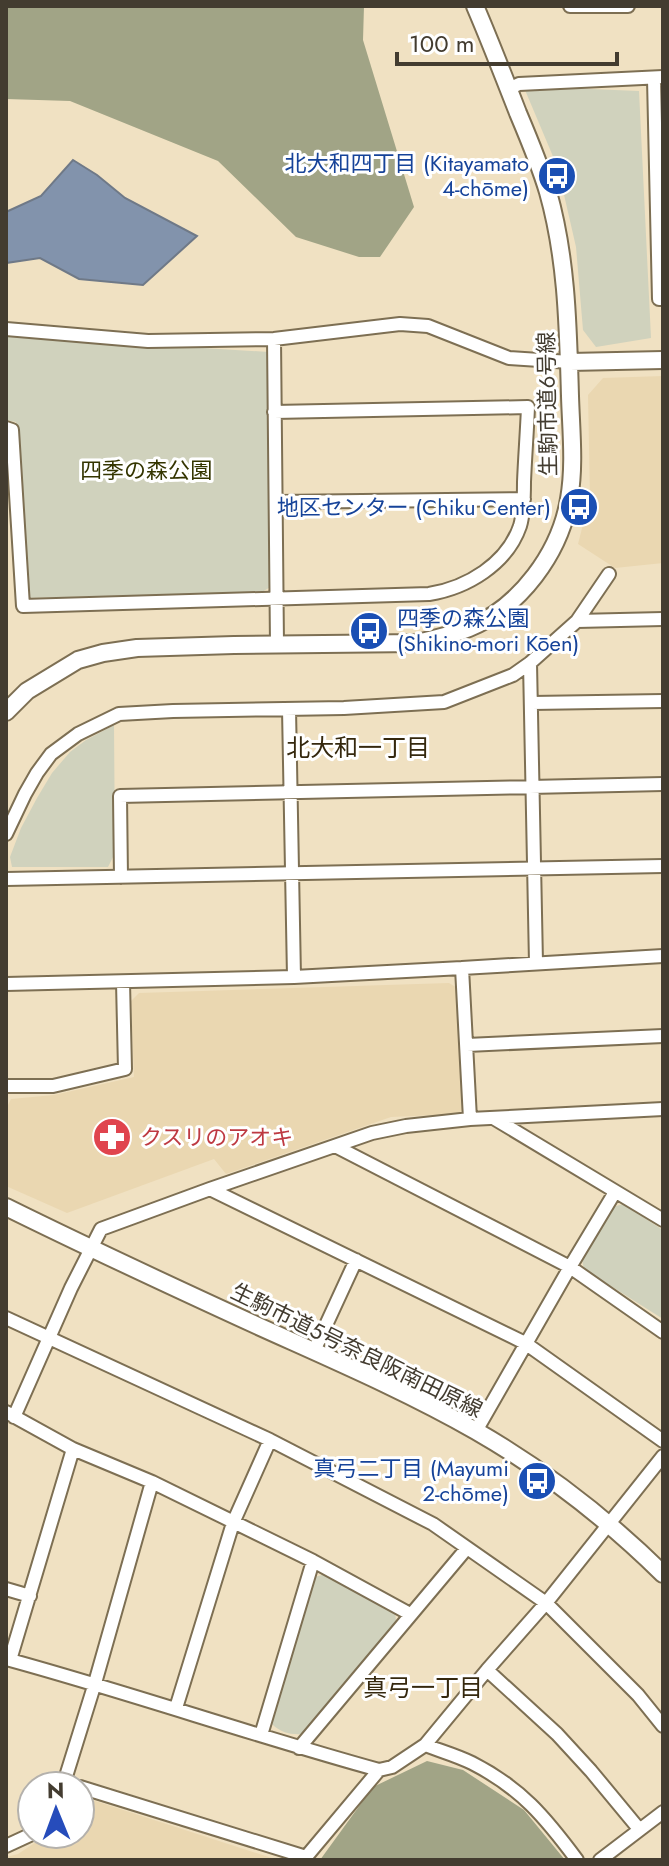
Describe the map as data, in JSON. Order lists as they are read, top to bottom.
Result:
{
  "streets": {
    "street": ["生駒市道6号線", "生駒市道5号奈良阪南田原線"]
  },
  "districts": ["北大和一丁目", "真弓一丁目"],
  "parks": ["四季の森公園"],
  "places": {
    "bus stop": [
      "北大和四丁目 (Kitayamato 4-chōme)",
      "地区センター (Chiku Center)",
      "四季の森公園 (Shikino-mori Kōen)",
      "真弓二丁目 (Mayumi 2-chōme)"
    ],
    "pharmacy": ["クスリのアオキ"]
  },
  "scale_bar": "100 m",
  "north": "top"
}
